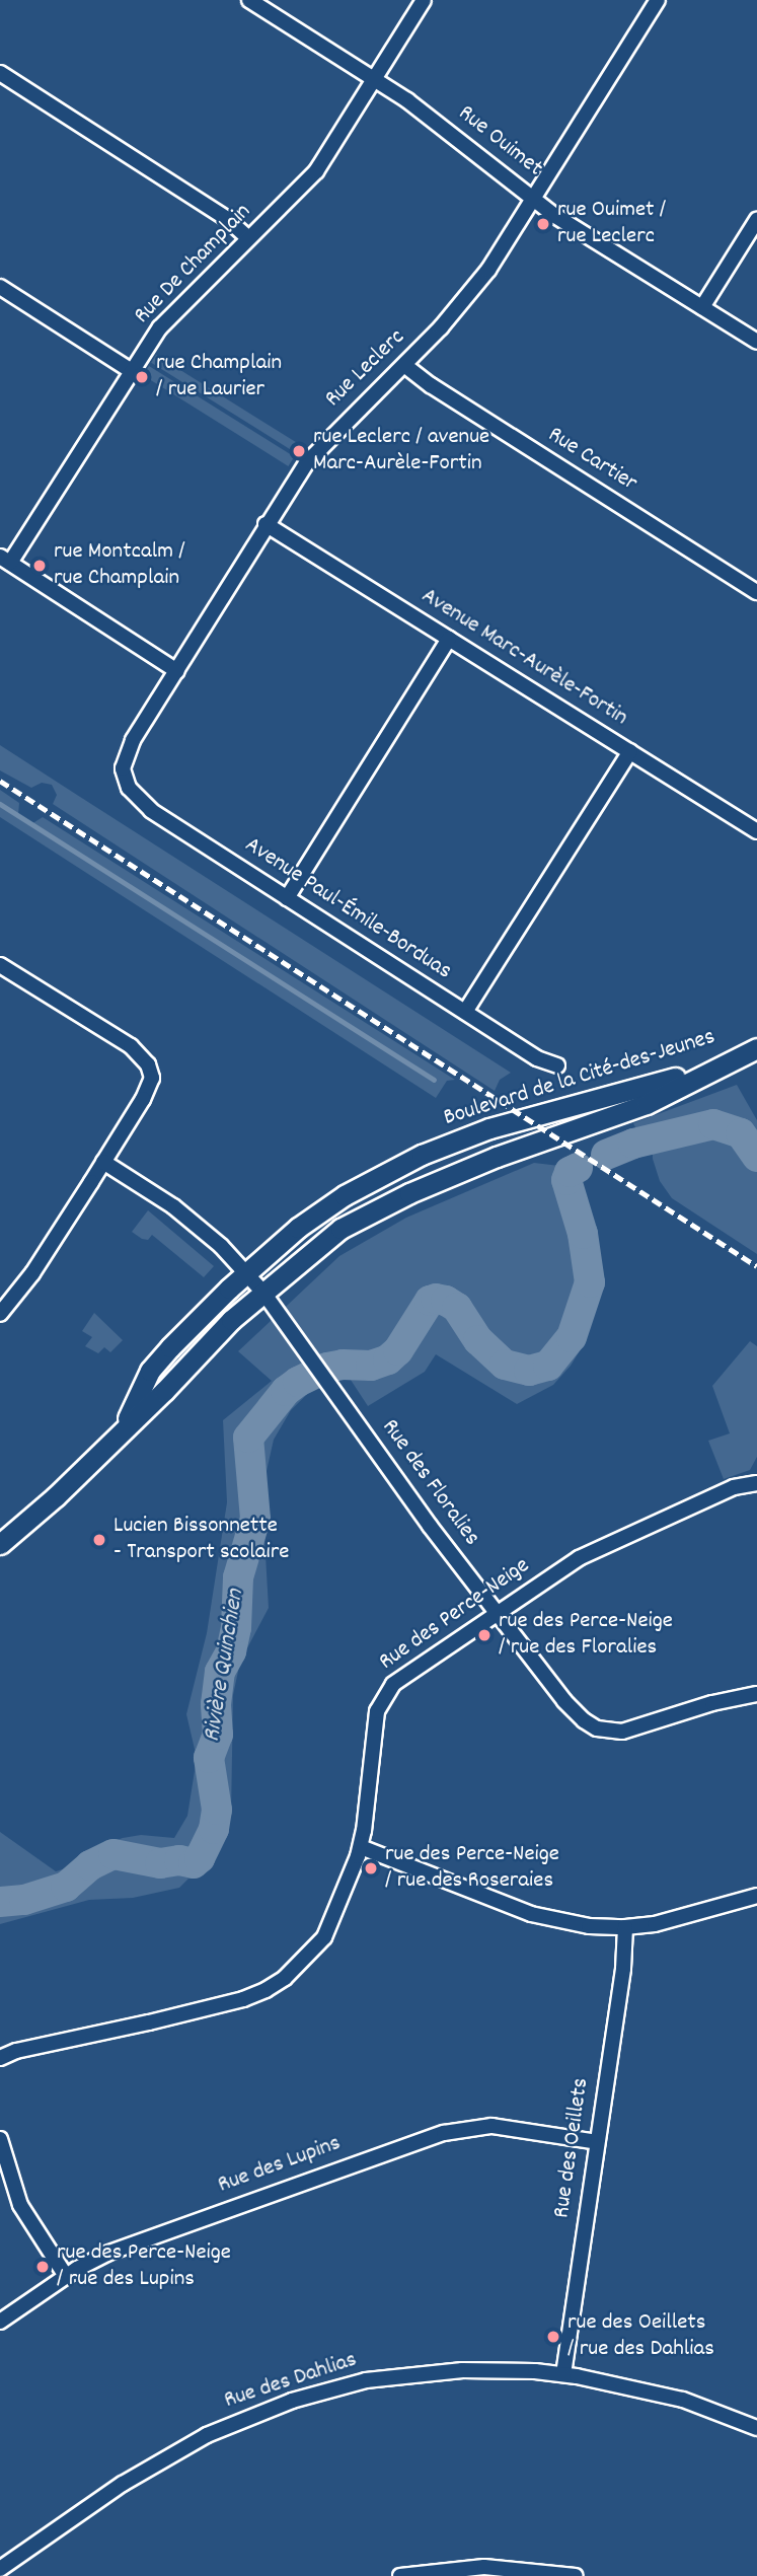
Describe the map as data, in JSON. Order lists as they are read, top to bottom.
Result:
{
  "streets": {
    "main road": ["Boulevard de la Cité-des-Jeunes"],
    "street": [
      "Rue Ouimet",
      "Rue De Champlain",
      "Rue Leclerc",
      "Rue Cartier",
      "Avenue Marc-Aurèle-Fortin",
      "Avenue Paul-Émile-Borduas",
      "Rue des Floralies",
      "Rue des Perce-Neige",
      "Rue des Oeillets",
      "Rue des Lupins",
      "Rue des Dahlias"
    ]
  },
  "crossings": [
    ["Rue Ouimet", "Rue De Champlain"],
    ["Rue Ouimet", "Rue Leclerc"],
    ["Rue Leclerc", "Rue Cartier"],
    ["Rue Leclerc", "Avenue Marc-Aurèle-Fortin"],
    ["Rue Leclerc", "Avenue Paul-Émile-Borduas"],
    ["Boulevard de la Cité-des-Jeunes", "Rue des Floralies"],
    ["Rue des Floralies", "Rue des Perce-Neige"],
    ["Rue des Oeillets", "Rue des Lupins"],
    ["Rue des Oeillets", "Rue des Dahlias"]
  ],
  "water": ["Rivière Quinchien"],
  "places": [
    "rue Ouimet / rue Leclerc",
    "rue Champlain / rue Laurier",
    "rue Leclerc / avenue Marc-Aurèle-Fortin",
    "rue Montcalm / rue Champlain",
    "Lucien Bissonnette - Transport scolaire",
    "rue des Perce-Neige / rue des Floralies",
    "rue des Perce-Neige / rue des Roseraies",
    "rue des Perce-Neige / rue des Lupins",
    "rue des Oeillets / rue des Dahlias"
  ]
}
